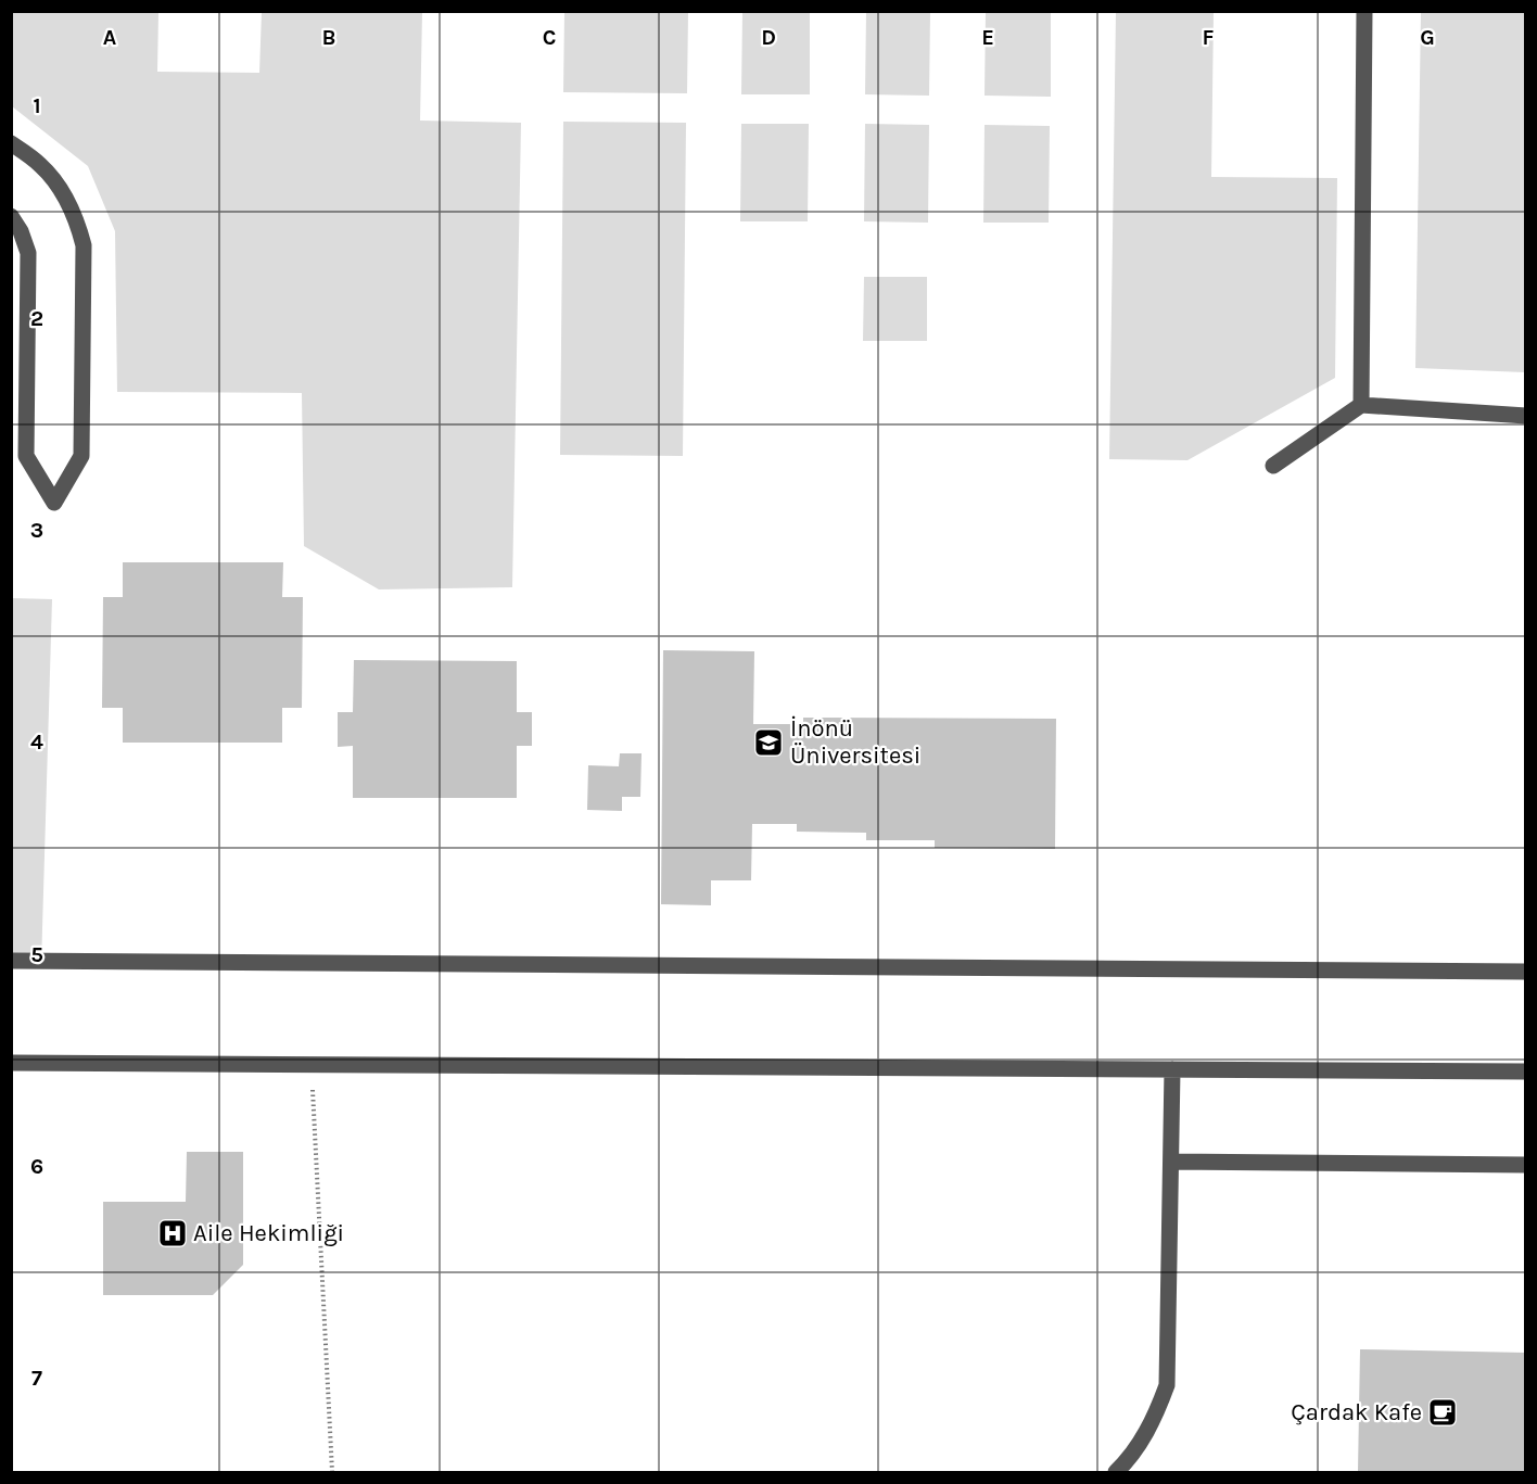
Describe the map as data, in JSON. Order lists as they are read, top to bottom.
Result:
{
  "places": {
    "school or university": ["İnönü Üniversitesi"],
    "hospital": ["Aile Hekimliği"],
    "cafe": ["Çardak Kafe"]
  },
  "grid": {
    "columns": [
      "A",
      "B",
      "C",
      "D",
      "E",
      "F",
      "G"
    ],
    "rows": [
      "1",
      "2",
      "3",
      "4",
      "5",
      "6",
      "7"
    ]
  }
}
